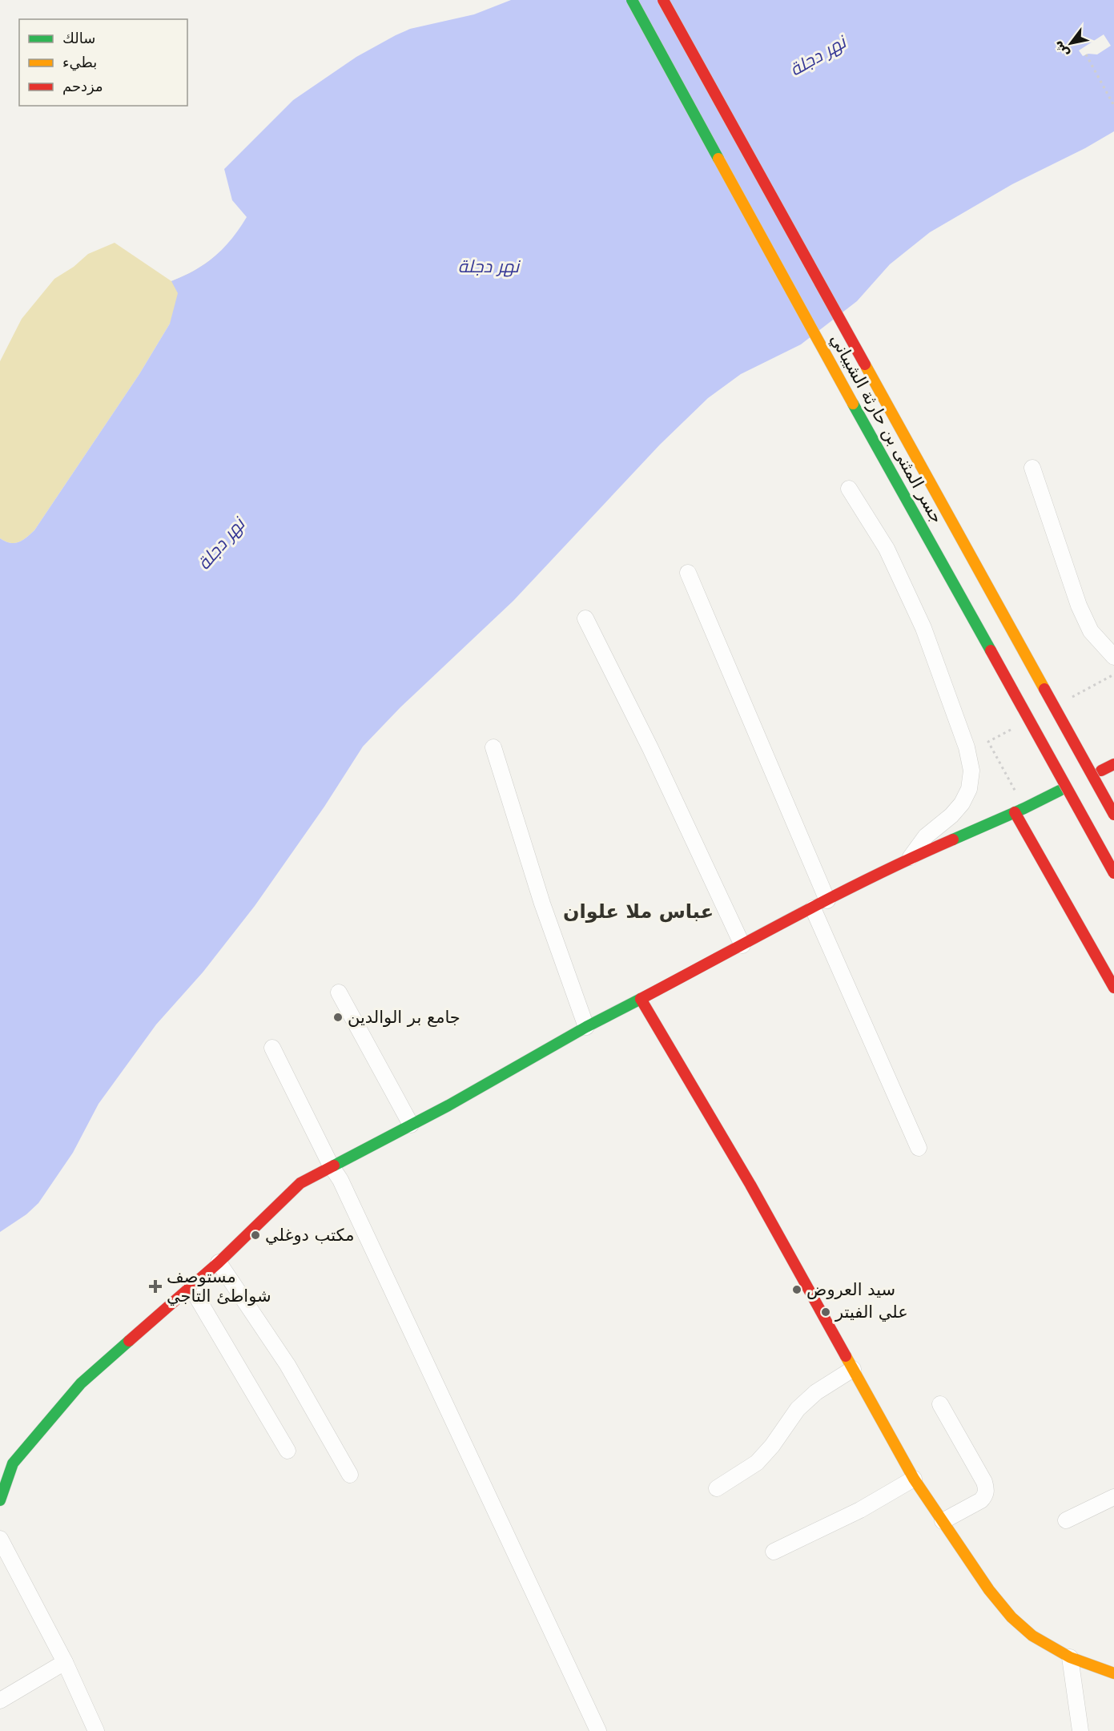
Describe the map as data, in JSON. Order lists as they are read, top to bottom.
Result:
{
  "streets": {
    "main road": ["جسر المثنى بن حارثة الشيباني"]
  },
  "districts": ["عباس ملا علوان"],
  "water": ["نهر دجلة"],
  "places": {
    "other": [
      "جامع بر الوالدين",
      "مكتب دوغلي",
      "سيد العروض",
      "علي الفيتر"
    ],
    "health": ["مستوصف شواطئ التاجي"]
  },
  "legend": ["سالك", "بطيء", "مزدحم"],
  "north": "bottom left"
}
